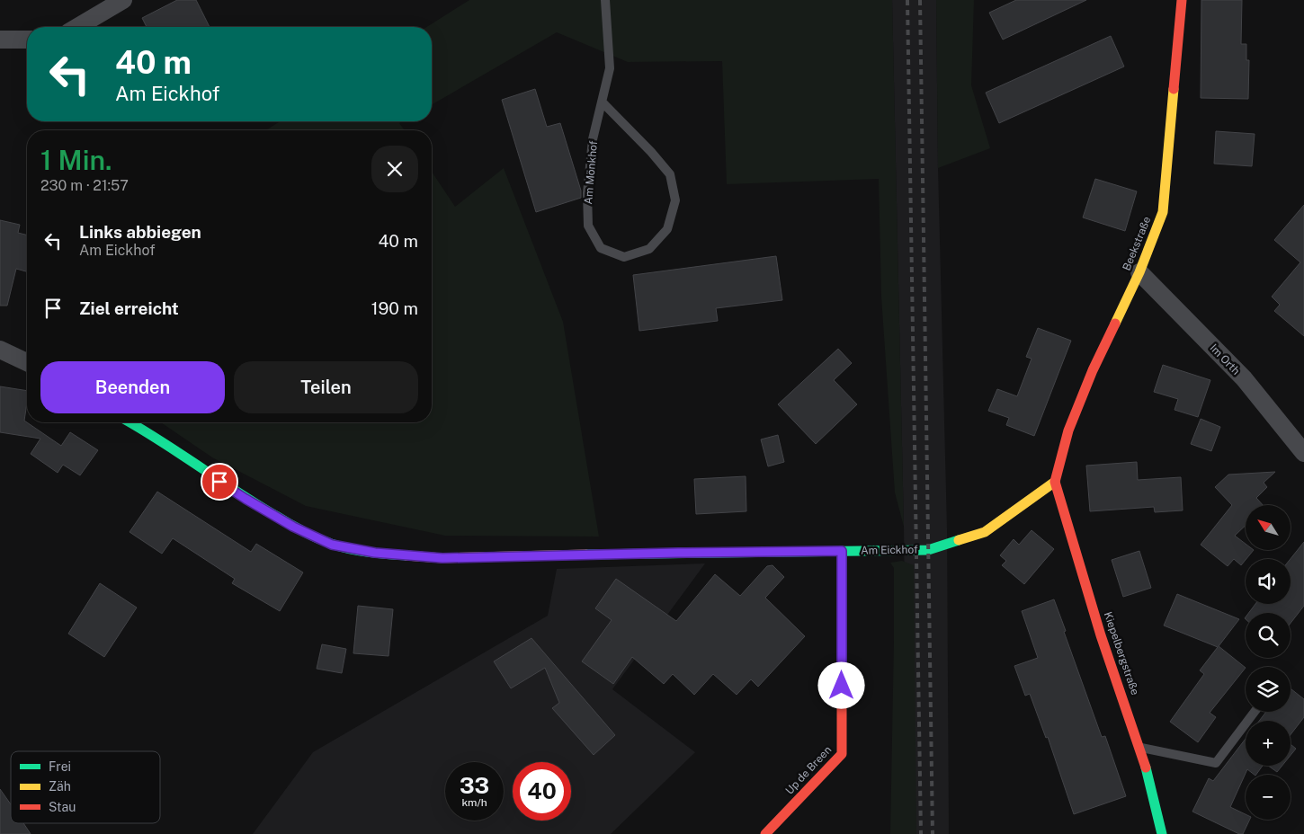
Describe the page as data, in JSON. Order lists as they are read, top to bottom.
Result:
{
  "streets": {
    "street": [
      "Beekstraße",
      "Im Orth",
      "Am Eickhof",
      "Kiepelbergstraße",
      "Up de Breen"
    ],
    "lane": ["Am Mönkhof"]
  },
  "crossings": [
    ["Beekstraße", "Im Orth"],
    ["Beekstraße", "Am Eickhof"],
    ["Beekstraße", "Kiepelbergstraße"],
    ["Am Eickhof", "Kiepelbergstraße"],
    ["Am Eickhof", "Up de Breen"]
  ],
  "legend": ["Frei", "Zäh", "Stau"],
  "north": "top left",
  "page": {
    "turn": ["40 m", "Am Eickhof"],
    "heading": ["1 Min.", "230 m · 21:57"],
    "list": [
      {
        "name": "Links abbiegen",
        "note": "Am Eickhof",
        "value": "40 m"
      },
      {
        "name": "Ziel erreicht",
        "value": "190 m"
      }
    ],
    "buttons": ["Beenden", "Teilen"],
    "map_buttons": ["+", "−"],
    "speed": "33 km/h",
    "limit": "40"
  }
}
